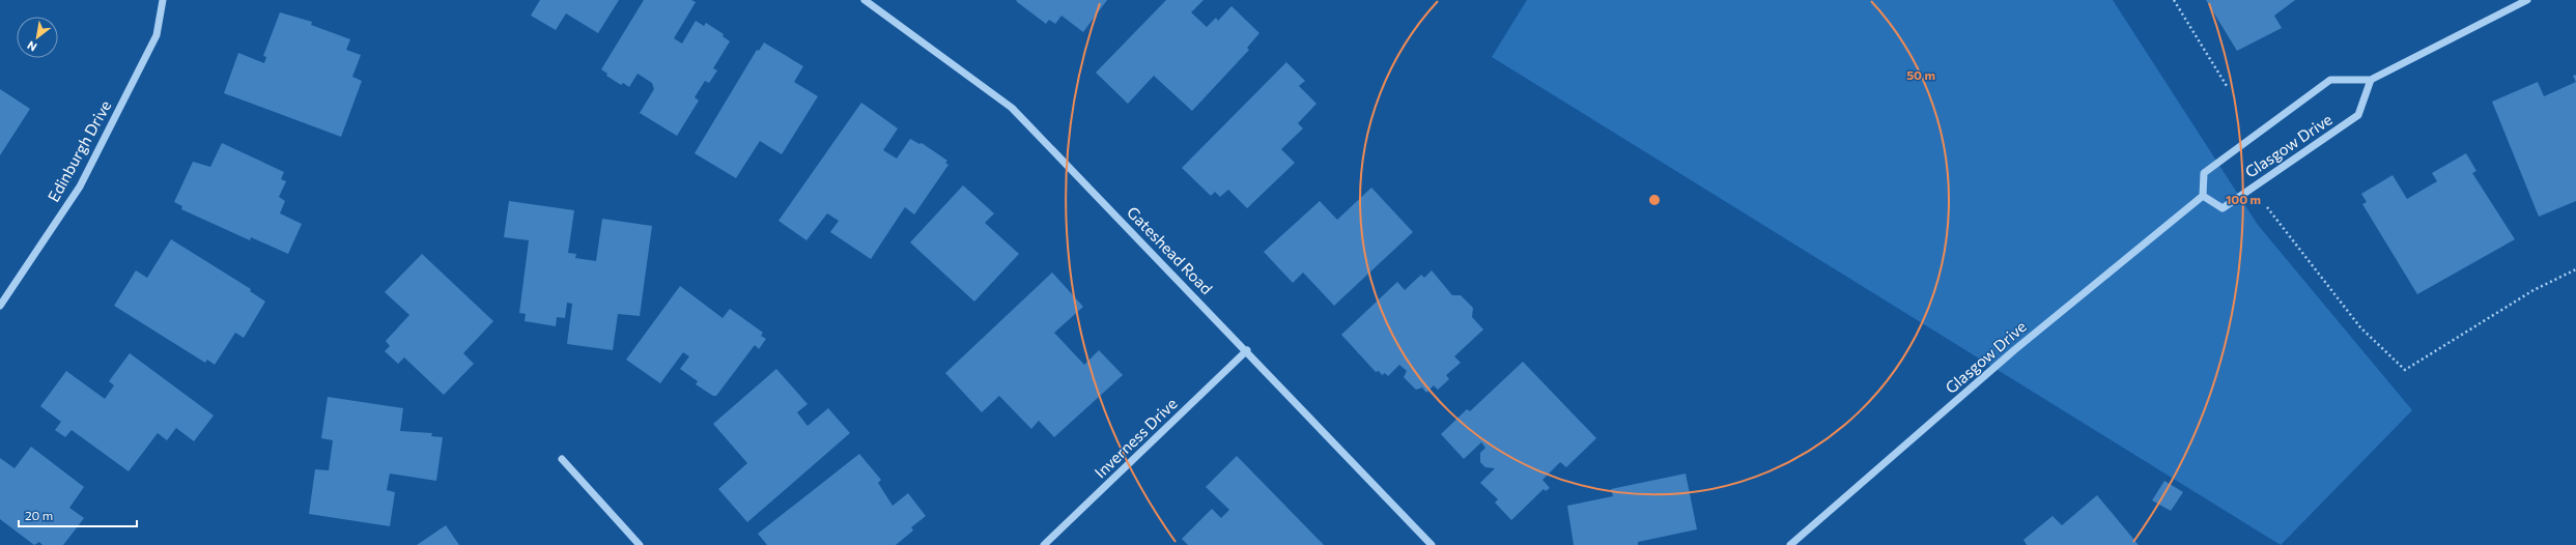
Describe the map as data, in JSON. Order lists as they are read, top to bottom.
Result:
{
  "streets": {
    "street": [
      "Glasgow Drive",
      "Edinburgh Drive",
      "Gateshead Road",
      "Inverness Drive"
    ]
  },
  "crossings": [
    ["Gateshead Road", "Inverness Drive"]
  ],
  "scale_bar": "20 m",
  "north": "bottom left",
  "rings": ["50 m", "100 m"]
}
